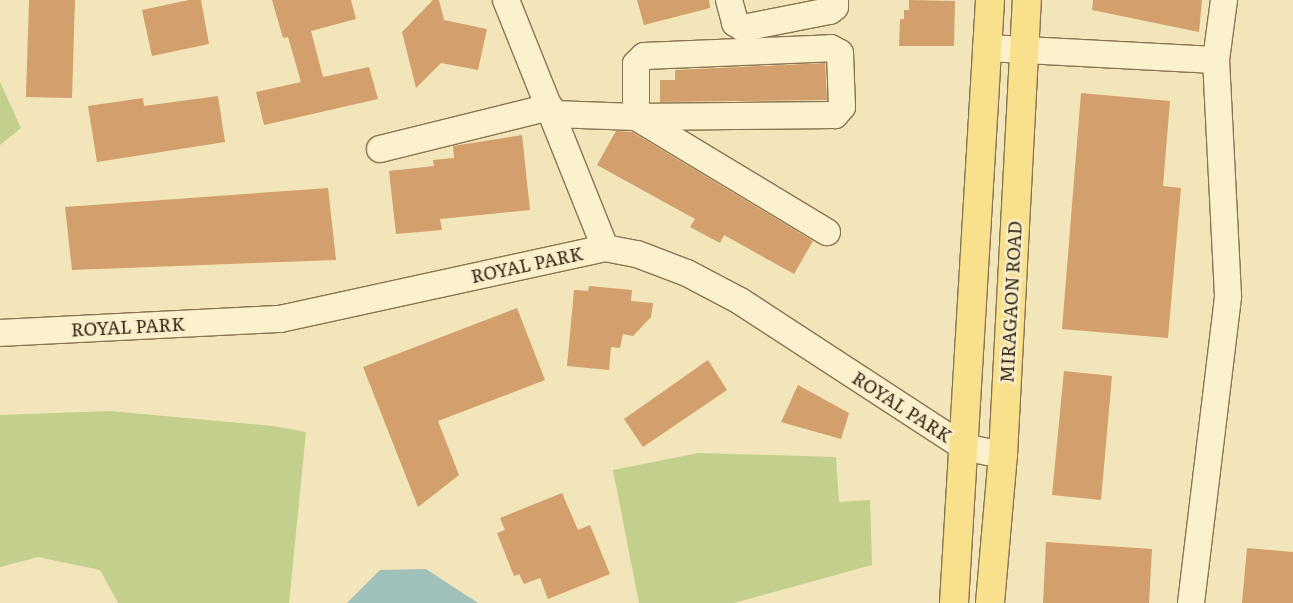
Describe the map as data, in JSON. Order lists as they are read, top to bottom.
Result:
{
  "streets": {
    "main road": ["MIRAGAON ROAD"],
    "street": ["ROYAL PARK"]
  },
  "crossings": [
    ["ROYAL PARK", "MIRAGAON ROAD"]
  ]
}
